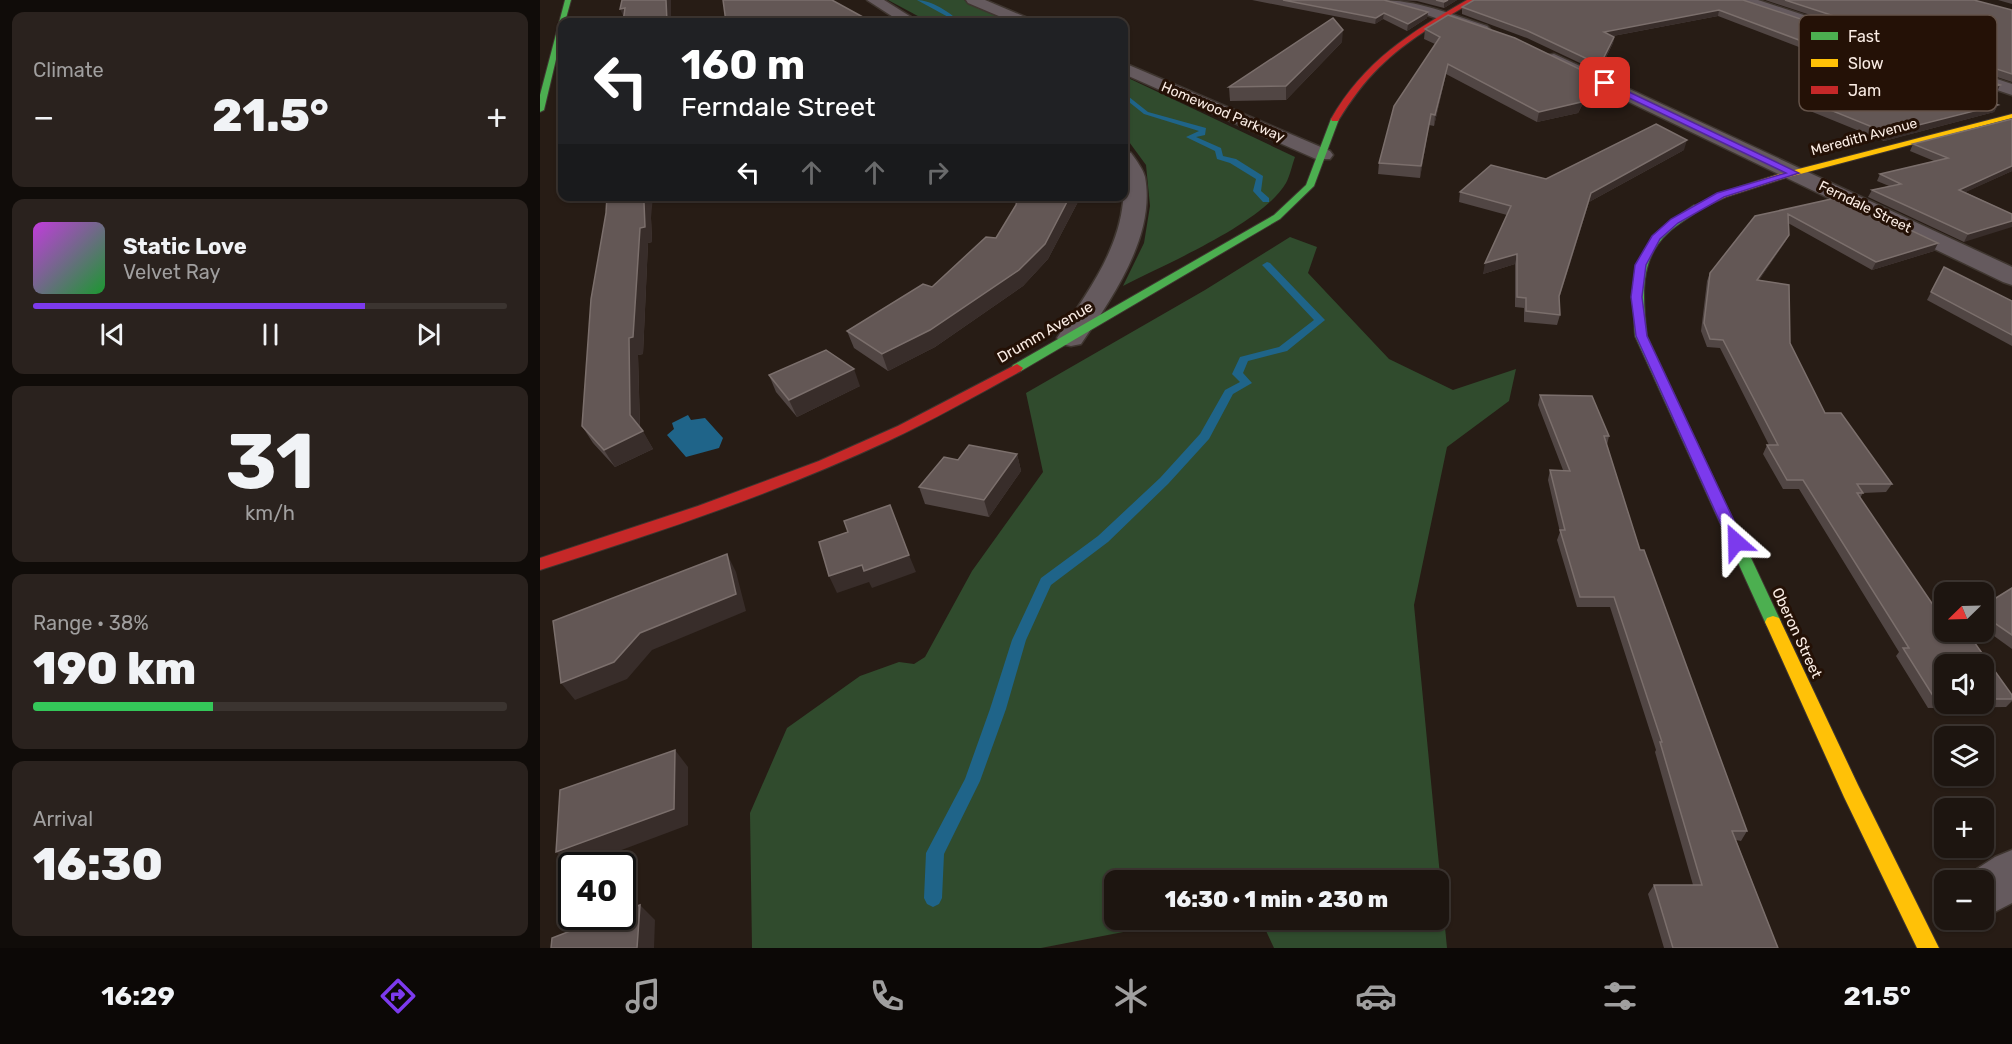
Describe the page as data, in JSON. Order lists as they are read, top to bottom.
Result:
{
  "streets": {
    "street": [
      "Homewood Parkway",
      "Meredith Avenue",
      "Ferndale Street",
      "Drumm Avenue",
      "Oberon Street"
    ]
  },
  "crossings": [
    ["Homewood Parkway", "Drumm Avenue"],
    ["Meredith Avenue", "Ferndale Street"],
    ["Meredith Avenue", "Oberon Street"],
    ["Ferndale Street", "Oberon Street"]
  ],
  "legend": ["Fast", "Slow", "Jam"],
  "north": "bottom left",
  "page": {
    "tile": [
      "Climate",
      ["31", "km/h"],
      ["Range · 38%", "190 km"],
      ["Arrival", "16:30"]
    ],
    "turn": ["160 m", "Ferndale Street"],
    "heat": ["−", "21.5°", "+"],
    "song": ["Static Love", "Velvet Ray"],
    "map_buttons": ["+", "−"],
    "limit": "40",
    "trip": "16:30 · 1 min · 230 m",
    "tabs": ["16:29", "21.5°"]
  }
}
